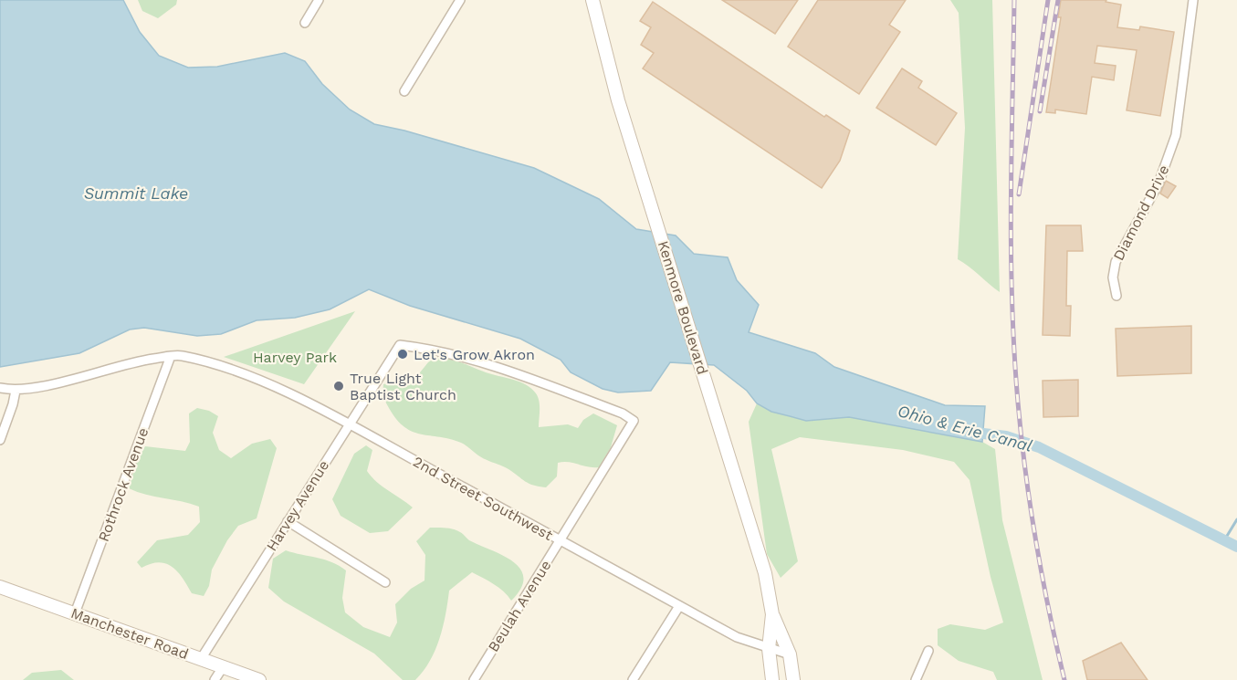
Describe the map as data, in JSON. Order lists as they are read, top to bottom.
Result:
{
  "streets": {
    "main road": ["Kenmore Boulevard", "Manchester Road"],
    "street": [
      "Diamond Drive",
      "Rothrock Avenue",
      "2nd Street Southwest",
      "Harvey Avenue",
      "Beulah Avenue"
    ]
  },
  "crossings": [
    ["Kenmore Boulevard", "2nd Street Southwest"],
    ["Rothrock Avenue", "2nd Street Southwest"],
    ["Rothrock Avenue", "Manchester Road"],
    ["2nd Street Southwest", "Harvey Avenue"],
    ["2nd Street Southwest", "Beulah Avenue"],
    ["Harvey Avenue", "Beulah Avenue"],
    ["Harvey Avenue", "Manchester Road"]
  ],
  "water": ["Summit Lake", "Ohio & Erie Canal"],
  "parks": ["Harvey Park"],
  "places": ["Let's Grow Akron", "True Light Baptist Church"]
}
